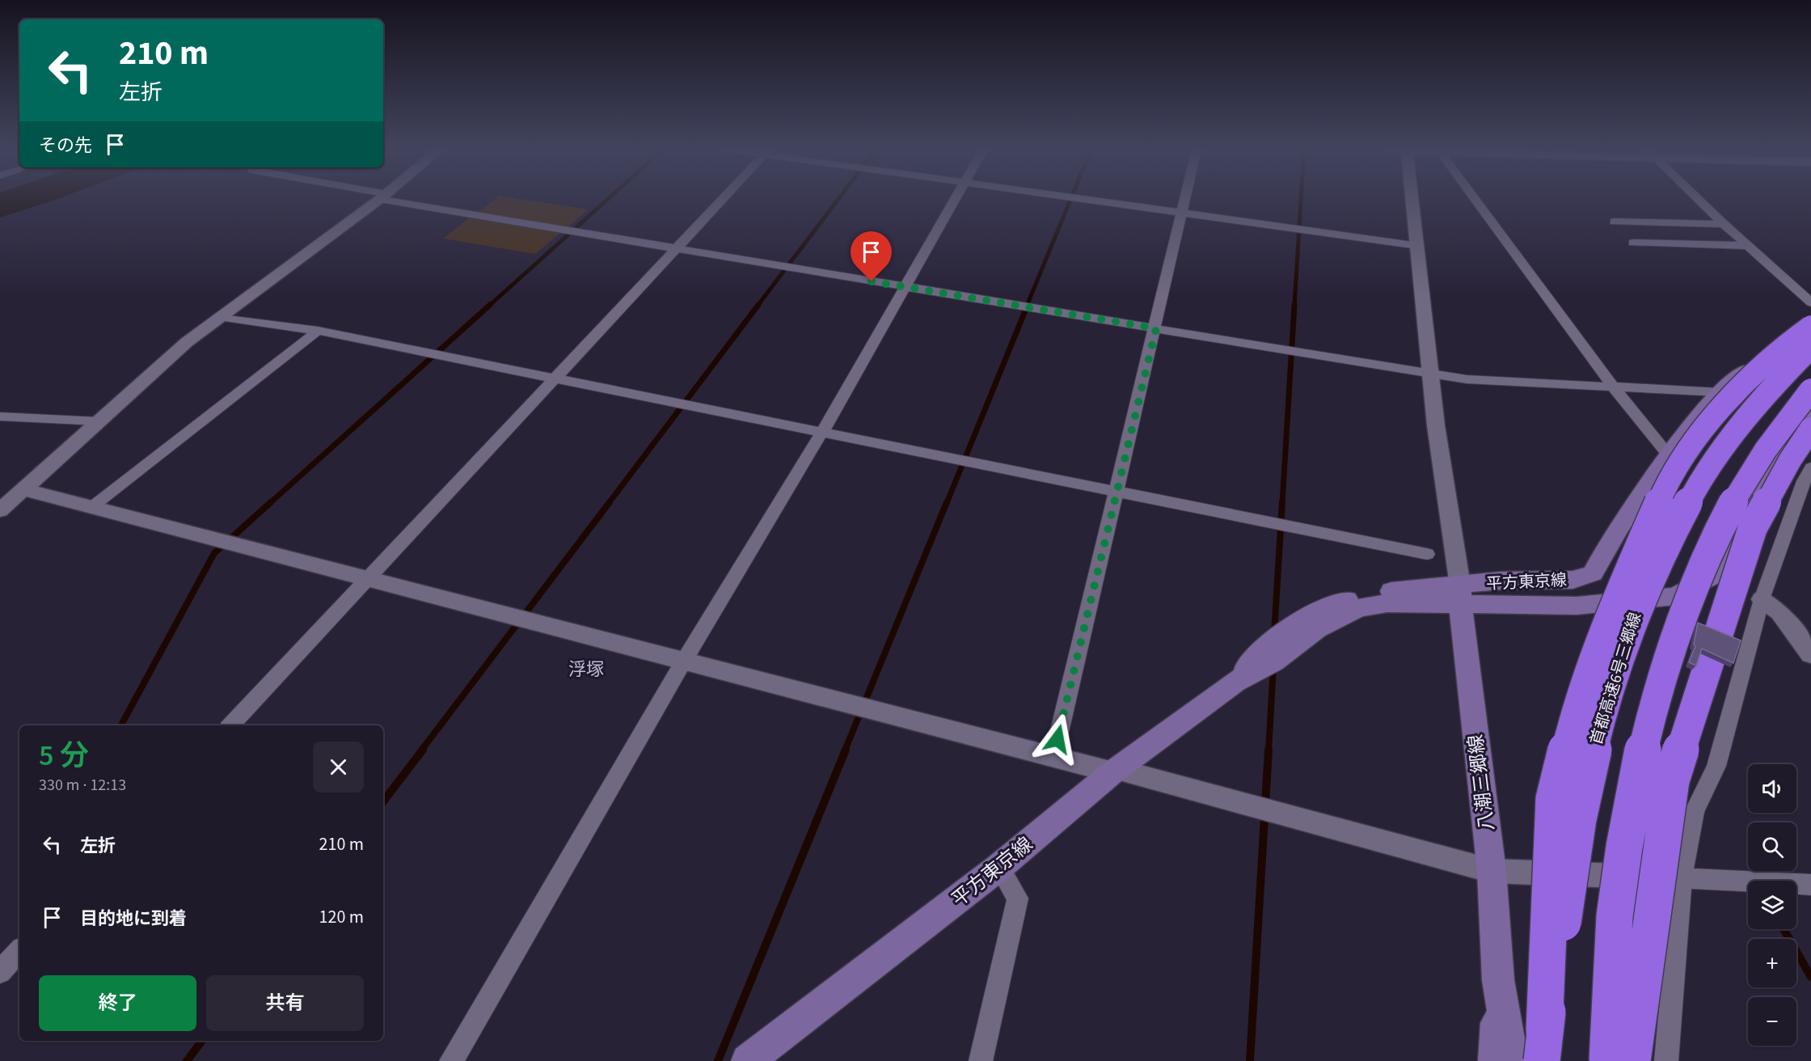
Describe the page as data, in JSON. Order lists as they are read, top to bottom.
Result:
{
  "streets": {
    "highway": ["首都高速6号三郷線"],
    "main road": ["平方東京線", "八潮三郷線"]
  },
  "crossings": [
    ["平方東京線", "八潮三郷線"]
  ],
  "districts": ["浮塚"],
  "page": {
    "turn": ["210 m", "左折"],
    "then": "その先",
    "heading": ["5 分", "330 m · 12:13"],
    "map_buttons": ["+", "−"],
    "list": [
      {
        "name": "左折",
        "value": "210 m"
      },
      {
        "name": "目的地に到着",
        "value": "120 m"
      }
    ],
    "buttons": ["終了", "共有"]
  }
}
